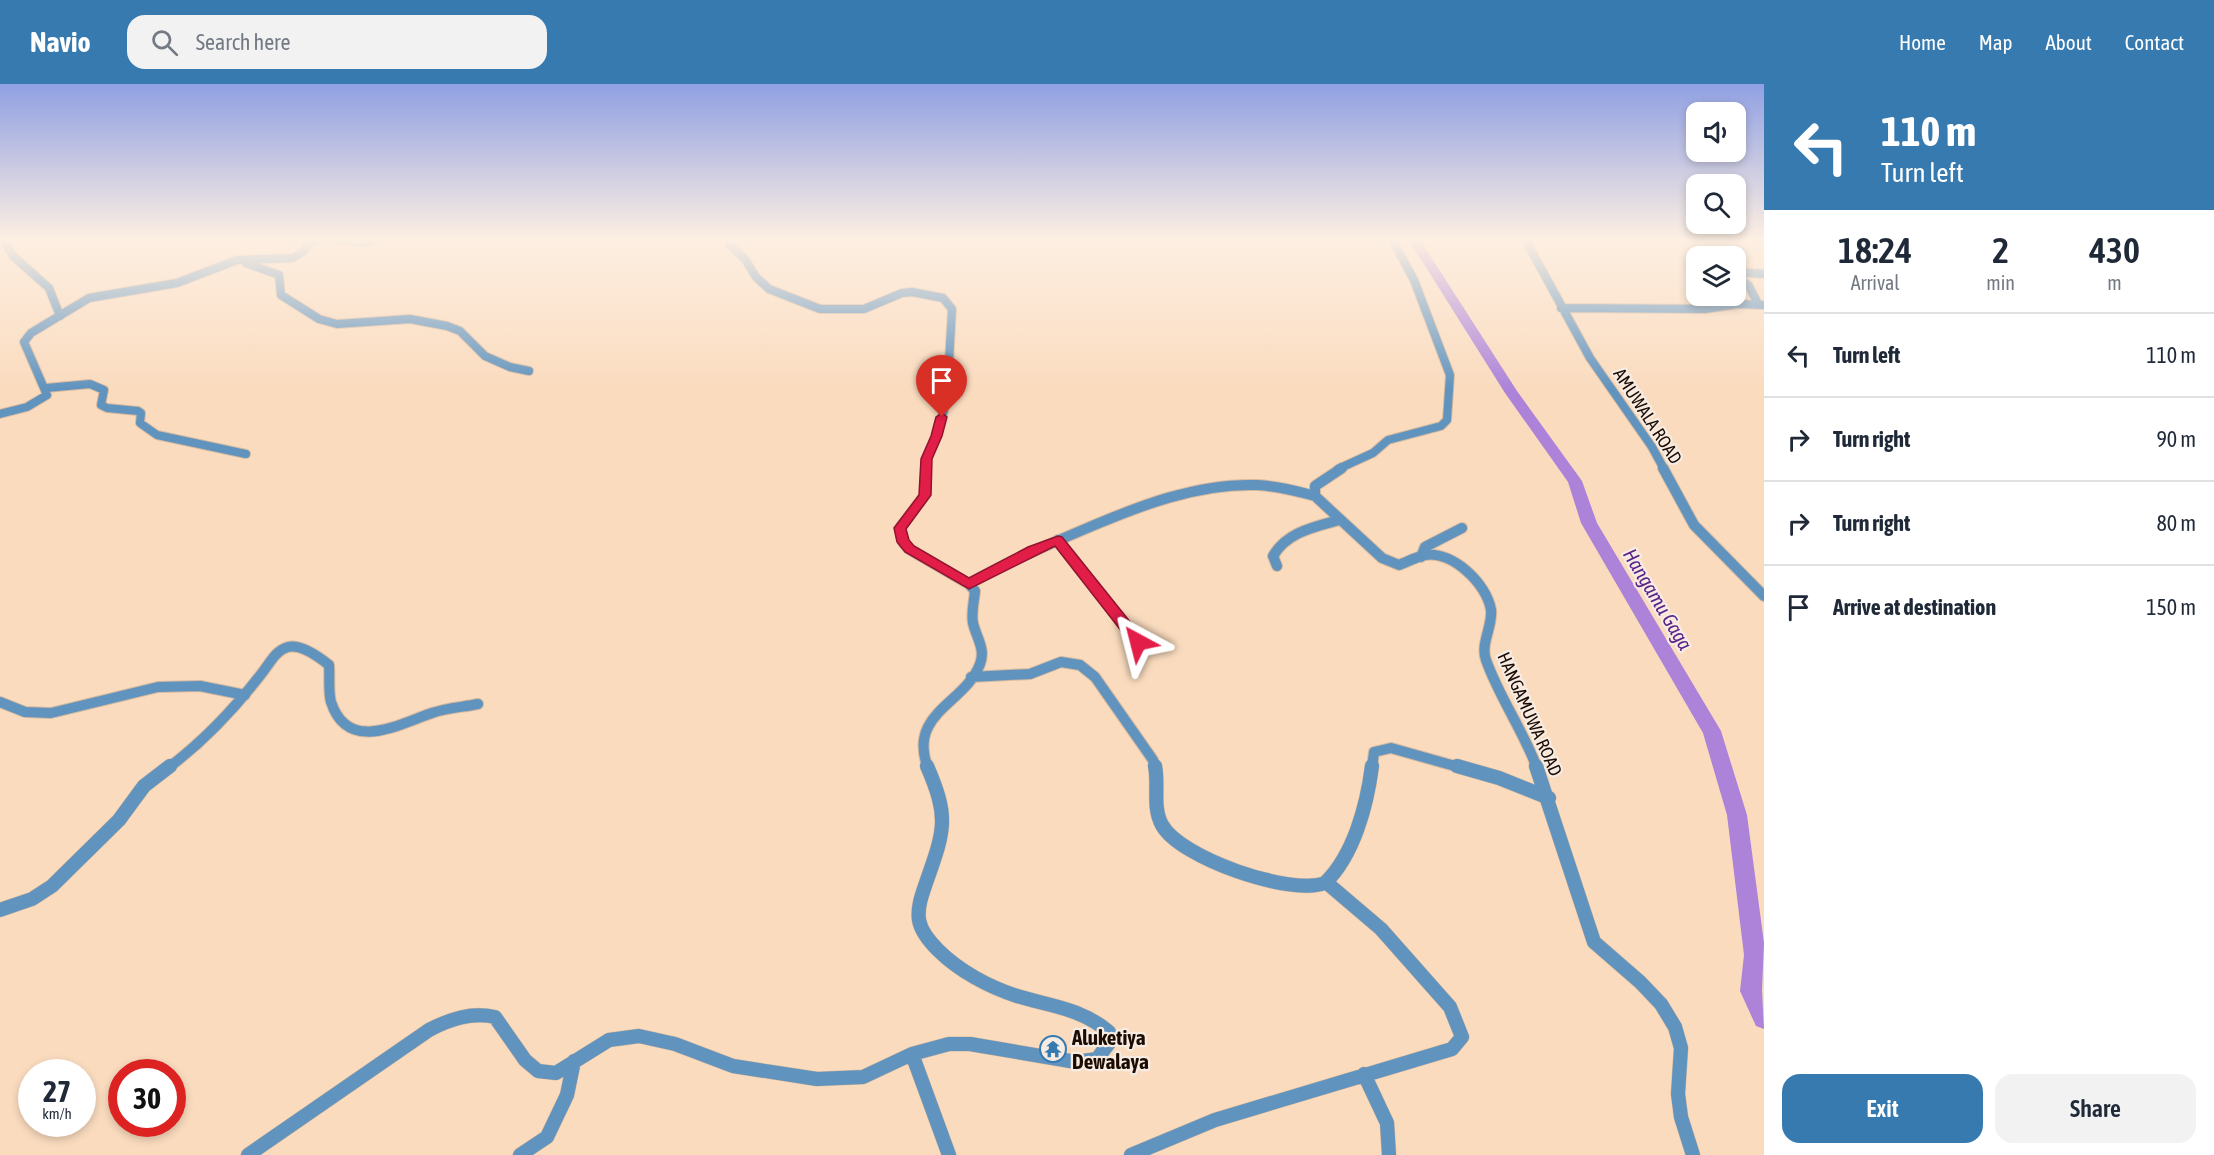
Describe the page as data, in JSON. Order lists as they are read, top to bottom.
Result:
{
  "streets": {
    "street": ["AMUWALA ROAD", "HANGAMUWA ROAD"]
  },
  "water": ["Hangamu Gaga"],
  "places": {
    "temple": ["Aluketiya Dewalaya"]
  },
  "page": {
    "header": "Navio",
    "search": "Search here",
    "nav": [
      "Home",
      "Map",
      "About",
      "Contact"
    ],
    "turn": ["110 m", "Turn left"],
    "eta": [
      "18:24",
      "Arrival",
      "2",
      "min",
      "430",
      "m"
    ],
    "list": [
      {
        "name": "Turn left",
        "value": "110 m"
      },
      {
        "name": "Turn right",
        "value": "90 m"
      },
      {
        "name": "Turn right",
        "value": "80 m"
      },
      {
        "name": "Arrive at destination",
        "value": "150 m"
      }
    ],
    "speed": "27 km/h",
    "limit": "30",
    "buttons": ["Exit", "Share"]
  }
}
